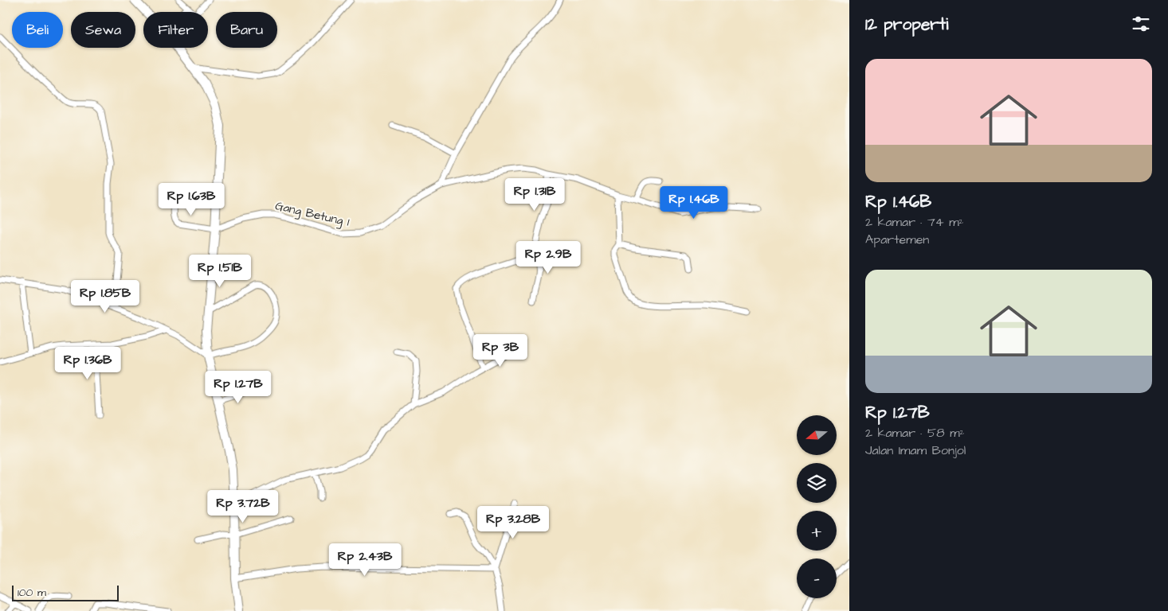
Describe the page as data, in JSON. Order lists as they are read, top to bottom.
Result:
{
  "streets": {
    "street": ["Gang Betung 1"]
  },
  "scale_bar": "100 m",
  "north": "left",
  "page": {
    "heading": "12 properti",
    "chip": [
      "Beli",
      "Sewa",
      "Filter",
      "Baru"
    ],
    "list": [
      {
        "name": "Rp 1.46B",
        "note": "2 kamar · 74 m² · Apartemen"
      },
      {
        "name": "Rp 1.27B",
        "note": "2 kamar · 58 m² · Jalan Imam Bonjol"
      }
    ],
    "price": [
      "Rp 1.31B",
      "Rp 1.63B",
      "Rp 1.46B",
      "Rp 2.9B",
      "Rp 1.51B",
      "Rp 1.85B",
      "Rp 3B",
      "Rp 1.36B",
      "Rp 1.27B",
      "Rp 3.72B",
      "Rp 3.28B",
      "Rp 2.43B"
    ],
    "map_buttons": ["+", "−"],
    "scale": "100 m"
  }
}
